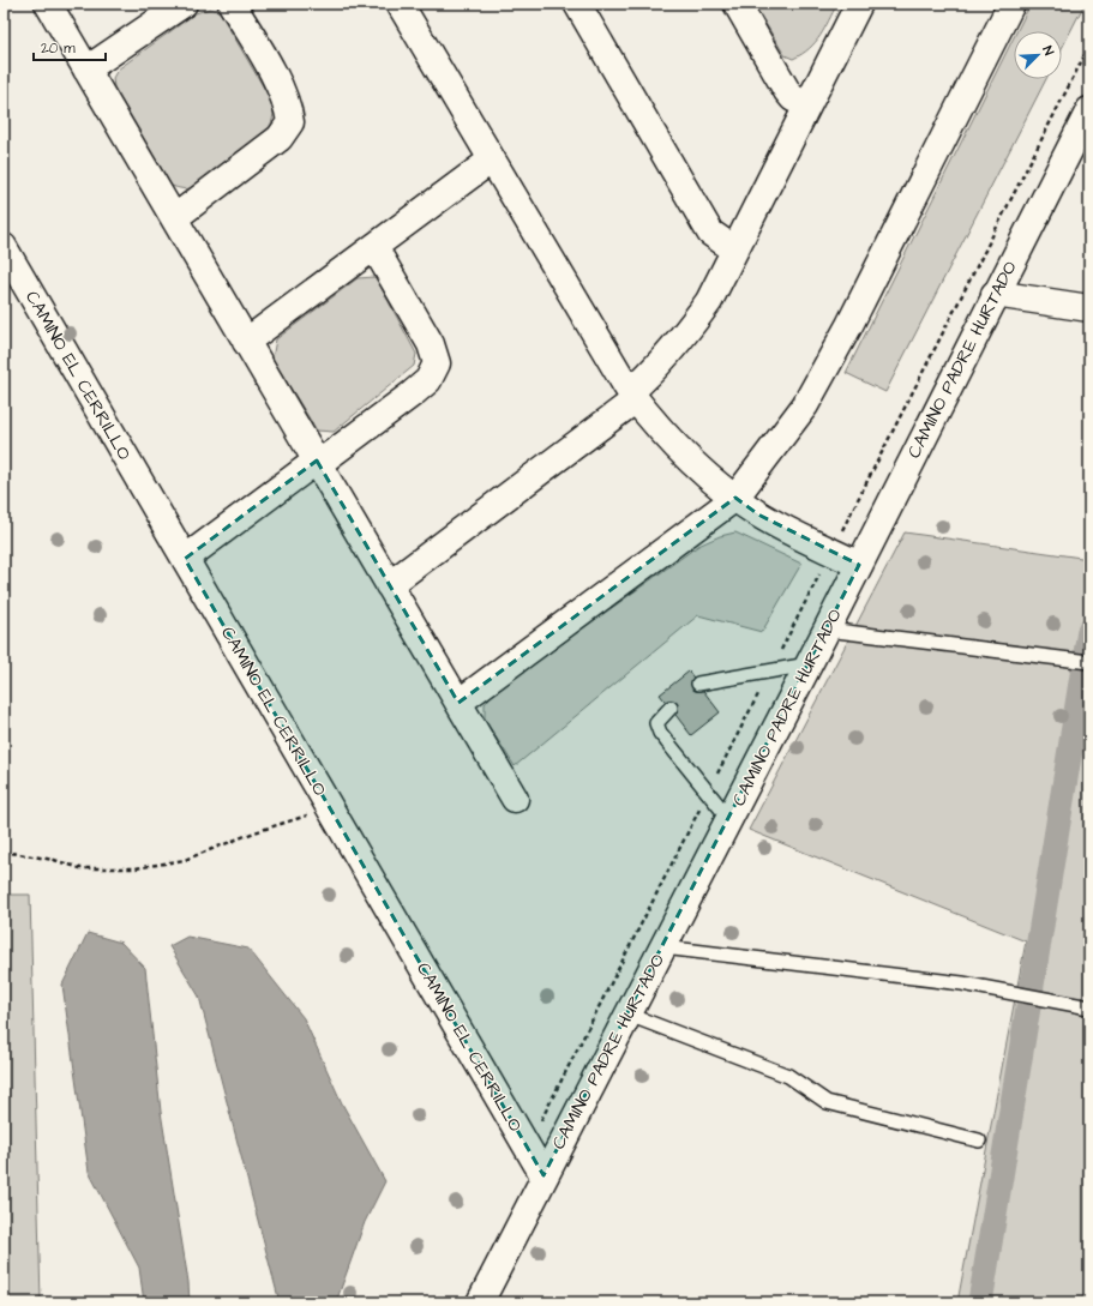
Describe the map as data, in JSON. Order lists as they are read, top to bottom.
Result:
{
  "streets": {
    "street": ["CAMINO PADRE HURTADO", "CAMINO EL CERRILLO"]
  },
  "crossings": [
    ["CAMINO PADRE HURTADO", "CAMINO EL CERRILLO"]
  ],
  "scale_bar": "20 m",
  "north": "top right"
}
